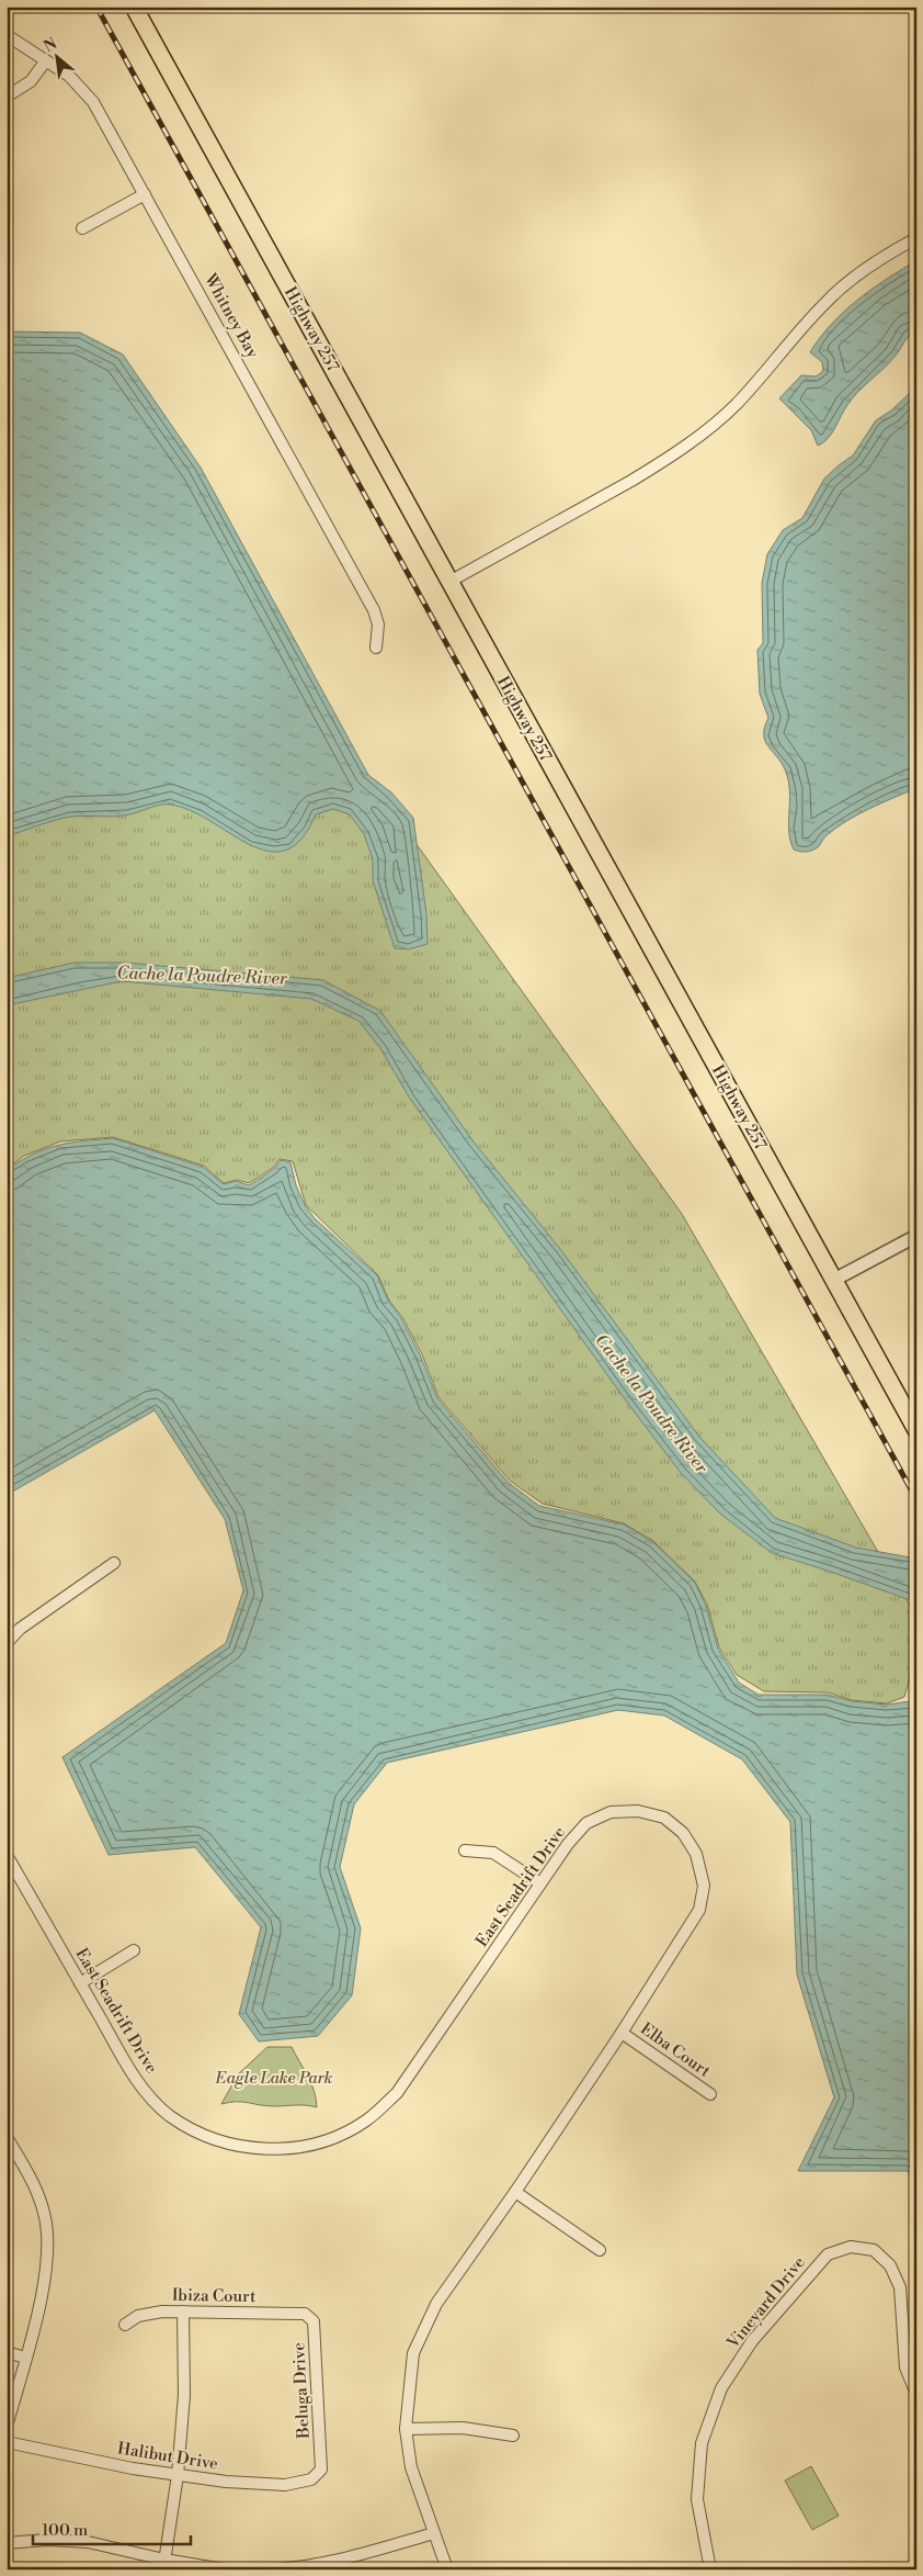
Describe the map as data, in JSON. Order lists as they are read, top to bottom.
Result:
{
  "streets": {
    "main road": ["Highway 257"],
    "street": [
      "Whitney Bay",
      "East Seadrift Drive",
      "Elba Court",
      "Ibiza Court",
      "Vineyard Drive",
      "Beluga Drive",
      "Halibut Drive"
    ]
  },
  "crossings": [
    ["East Seadrift Drive", "Elba Court"],
    ["Ibiza Court", "Beluga Drive"],
    ["Beluga Drive", "Halibut Drive"]
  ],
  "water": ["Cache la Poudre River"],
  "parks": ["Eagle Lake Park"],
  "scale_bar": "100 m",
  "north": "top left"
}
